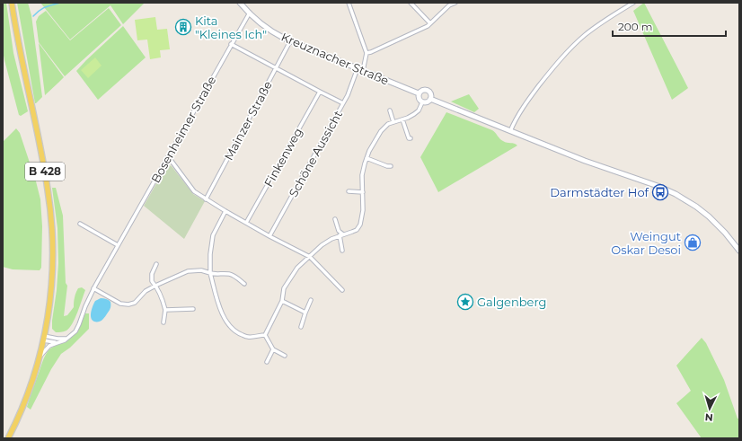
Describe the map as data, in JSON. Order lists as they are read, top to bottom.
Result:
{
  "streets": {
    "main road": ["Kreuznacher Straße", "B 428"],
    "street": [
      "Mainzer Straße",
      "Bosenheimer Straße",
      "Schöne Aussicht",
      "Finkenweg"
    ]
  },
  "crossings": [
    ["Kreuznacher Straße", "Mainzer Straße"],
    ["Kreuznacher Straße", "Bosenheimer Straße"],
    ["Kreuznacher Straße", "Schöne Aussicht"]
  ],
  "places": {
    "building": ["Kita \"Kleines Ich\""],
    "bus stop": ["Darmstädter Hof"],
    "shop": ["Weingut Oskar Desoi"],
    "place": ["Galgenberg"]
  },
  "scale_bar": "200 m",
  "north": "bottom"
}
